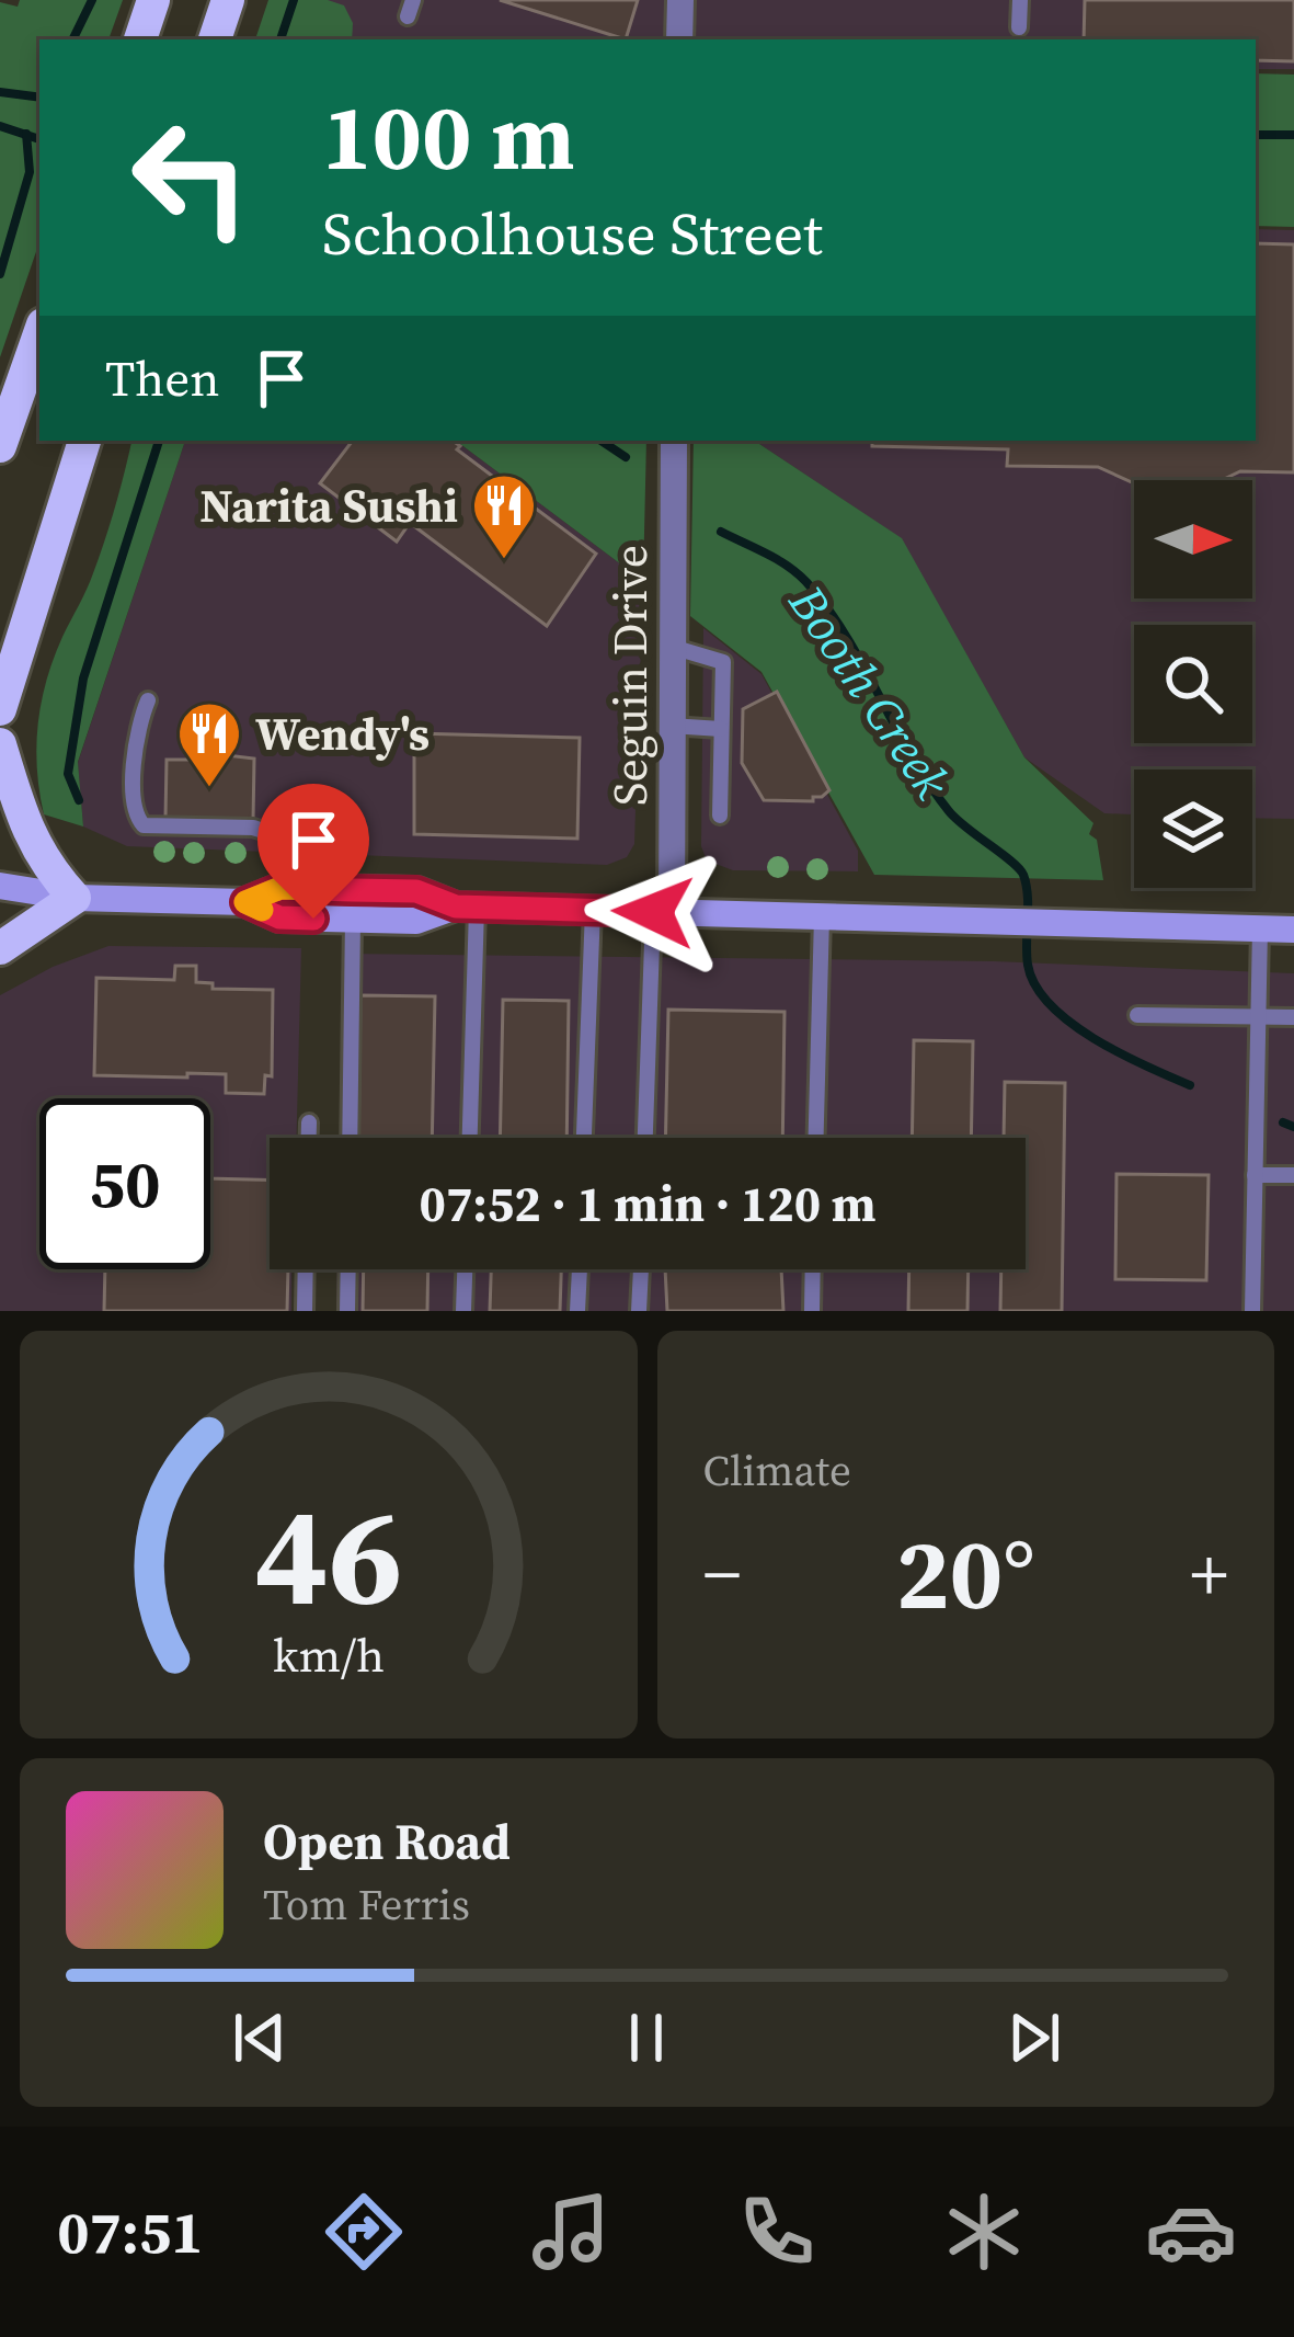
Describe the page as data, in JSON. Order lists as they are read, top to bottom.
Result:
{
  "streets": {
    "street": ["Seguin Drive"]
  },
  "water": ["Booth Creek"],
  "places": {
    "restaurant": ["Narita Sushi", "Wendy's"]
  },
  "north": "right",
  "page": {
    "turn": ["100 m", "Schoolhouse Street"],
    "then": "Then",
    "limit": "50",
    "trip": "07:52 · 1 min · 120 m",
    "tile": "Climate",
    "heat": ["−", "20°", "+"],
    "song": ["Open Road", "Tom Ferris"],
    "tabs": "07:51",
    "gauge": ["46", "km/h"]
  }
}
